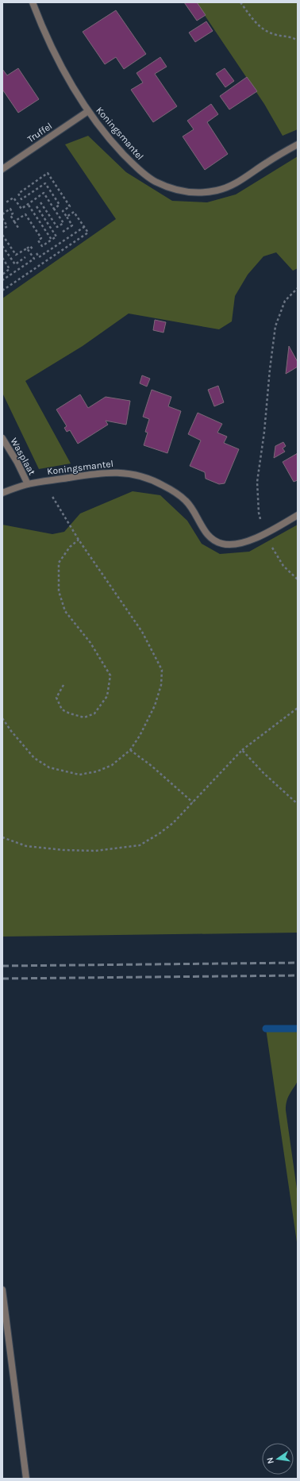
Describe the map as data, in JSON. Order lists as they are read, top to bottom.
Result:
{
  "streets": {
    "street": ["Truffel", "Koningsmantel", "Wasplaat"]
  },
  "crossings": [
    ["Truffel", "Koningsmantel"],
    ["Koningsmantel", "Wasplaat"]
  ],
  "north": "left"
}
